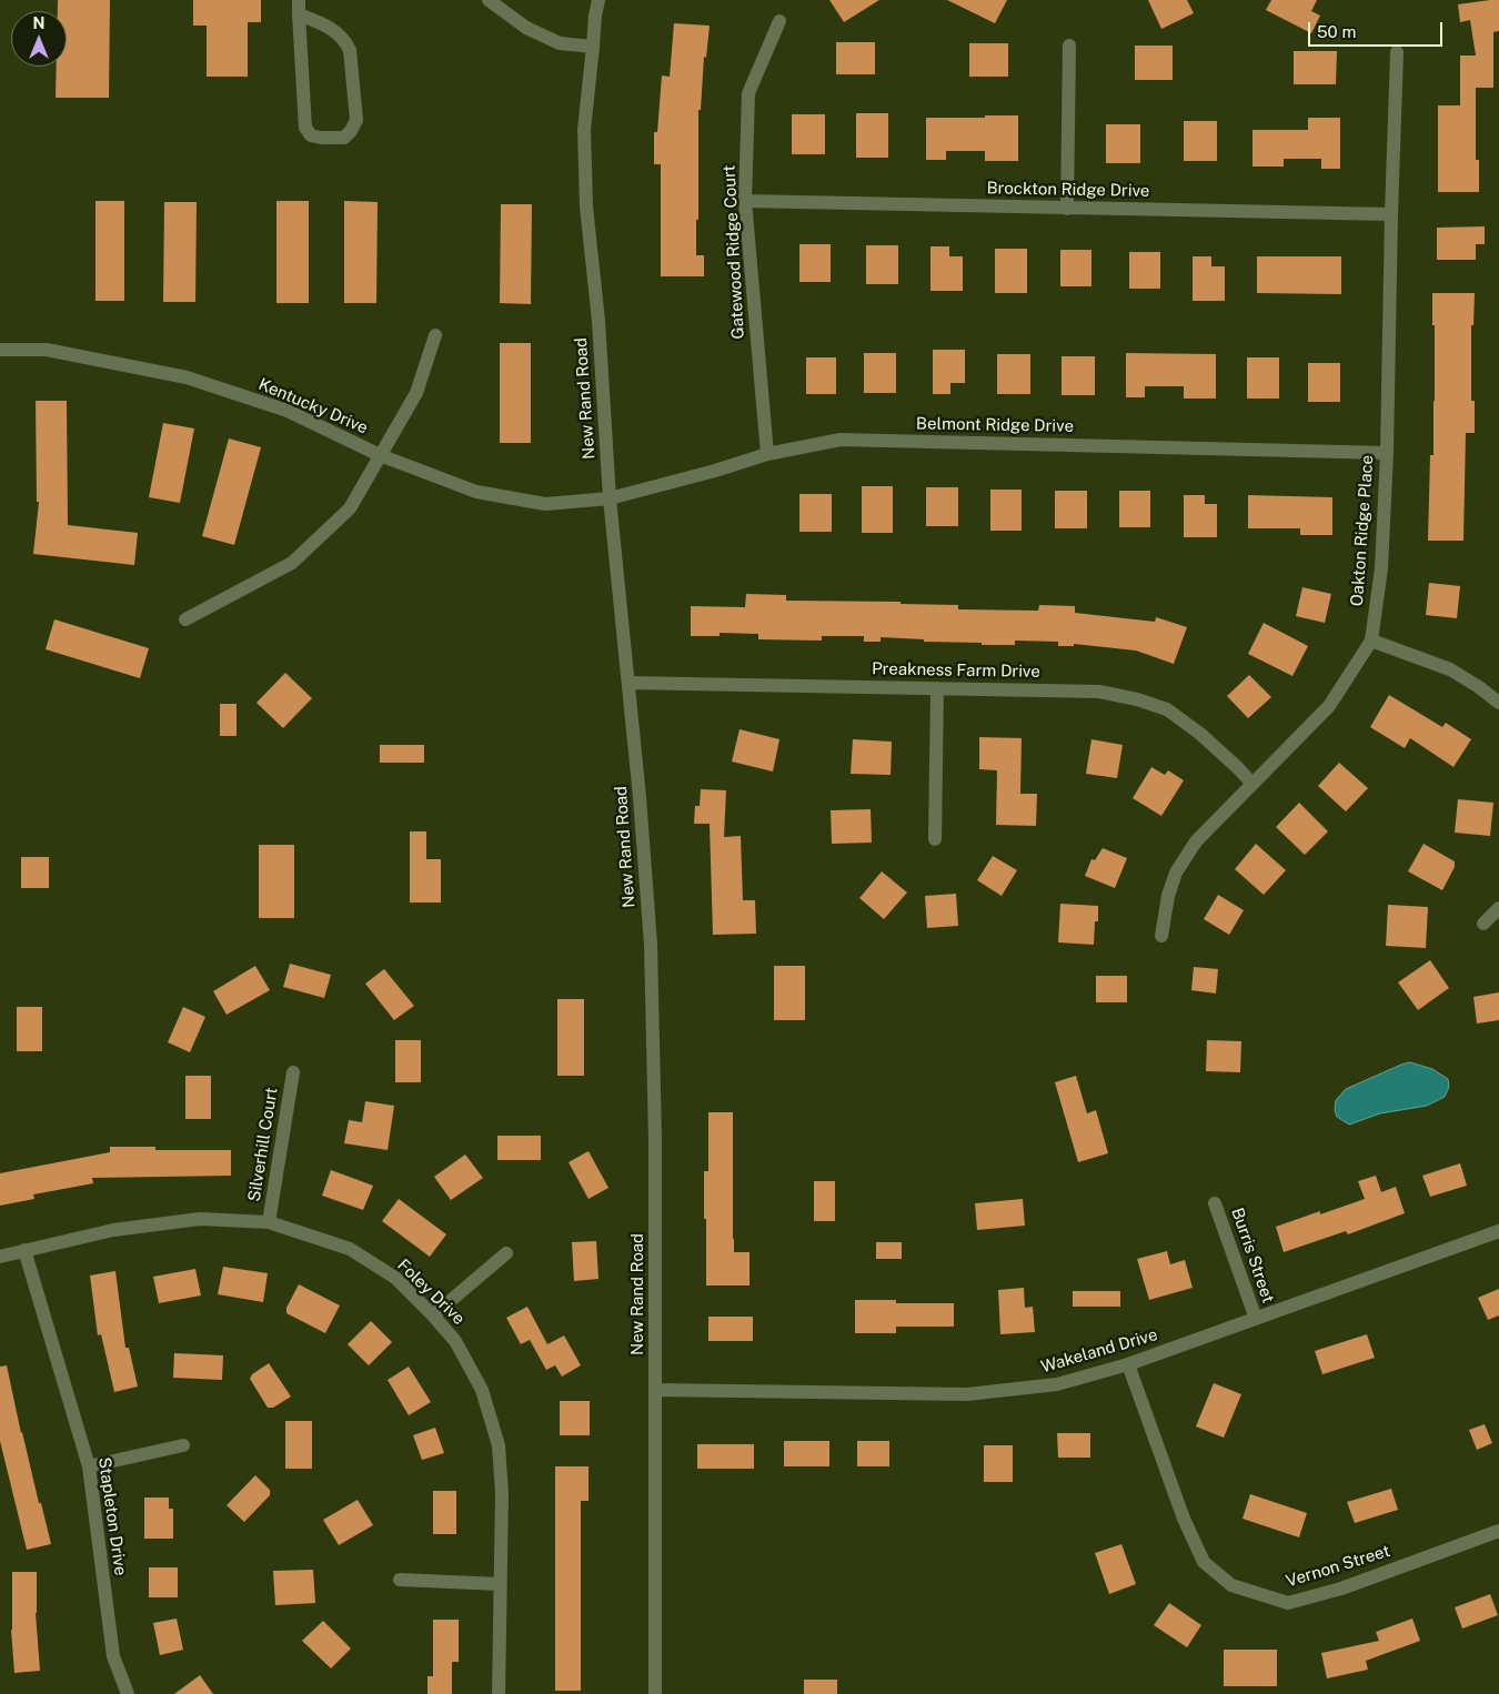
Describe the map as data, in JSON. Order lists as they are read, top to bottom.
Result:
{
  "streets": {
    "street": [
      "Brockton Ridge Drive",
      "Gatewood Ridge Court",
      "New Rand Road",
      "Kentucky Drive",
      "Belmont Ridge Drive",
      "Oakton Ridge Place",
      "Preakness Farm Drive",
      "Silverhill Court",
      "Burris Street",
      "Foley Drive",
      "Wakeland Drive",
      "Stapleton Drive",
      "Vernon Street"
    ]
  },
  "crossings": [
    ["Brockton Ridge Drive", "Gatewood Ridge Court"],
    ["Brockton Ridge Drive", "Oakton Ridge Place"],
    ["Gatewood Ridge Court", "Belmont Ridge Drive"],
    ["New Rand Road", "Kentucky Drive"],
    ["New Rand Road", "Belmont Ridge Drive"],
    ["New Rand Road", "Preakness Farm Drive"],
    ["New Rand Road", "Wakeland Drive"],
    ["Kentucky Drive", "Belmont Ridge Drive"],
    ["Belmont Ridge Drive", "Oakton Ridge Place"],
    ["Oakton Ridge Place", "Preakness Farm Drive"],
    ["Silverhill Court", "Foley Drive"],
    ["Burris Street", "Wakeland Drive"],
    ["Foley Drive", "Stapleton Drive"],
    ["Wakeland Drive", "Vernon Street"]
  ],
  "scale_bar": "50 m",
  "north": "top"
}
